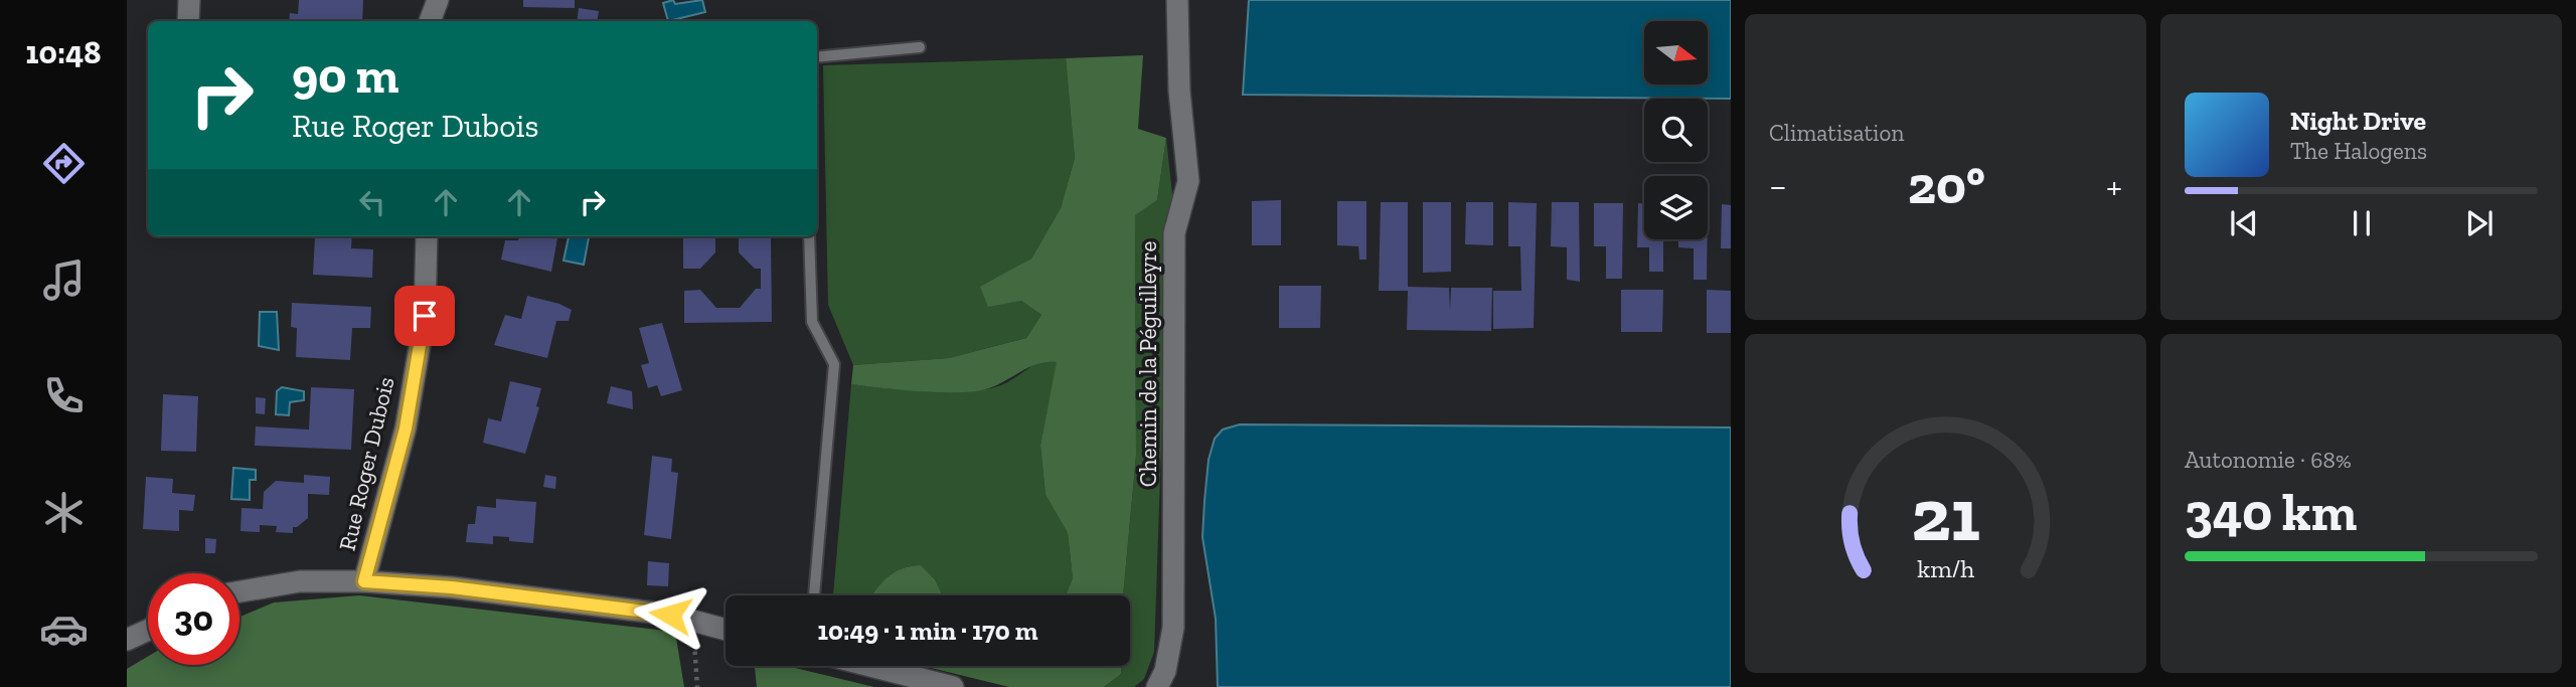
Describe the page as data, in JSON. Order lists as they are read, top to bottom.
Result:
{
  "streets": {
    "street": ["Chemin de la Péguilleyre", "Rue Roger Dubois"]
  },
  "north": "right",
  "page": {
    "tabs": "10:48",
    "tile": [
      "Climatisation",
      ["Autonomie · 68%", "340 km"]
    ],
    "turn": ["90 m", "Rue Roger Dubois"],
    "song": ["Night Drive", "The Halogens"],
    "heat": ["−", "20°", "+"],
    "limit": "30",
    "trip": "10:49 · 1 min · 170 m",
    "gauge": ["21", "km/h"]
  }
}
